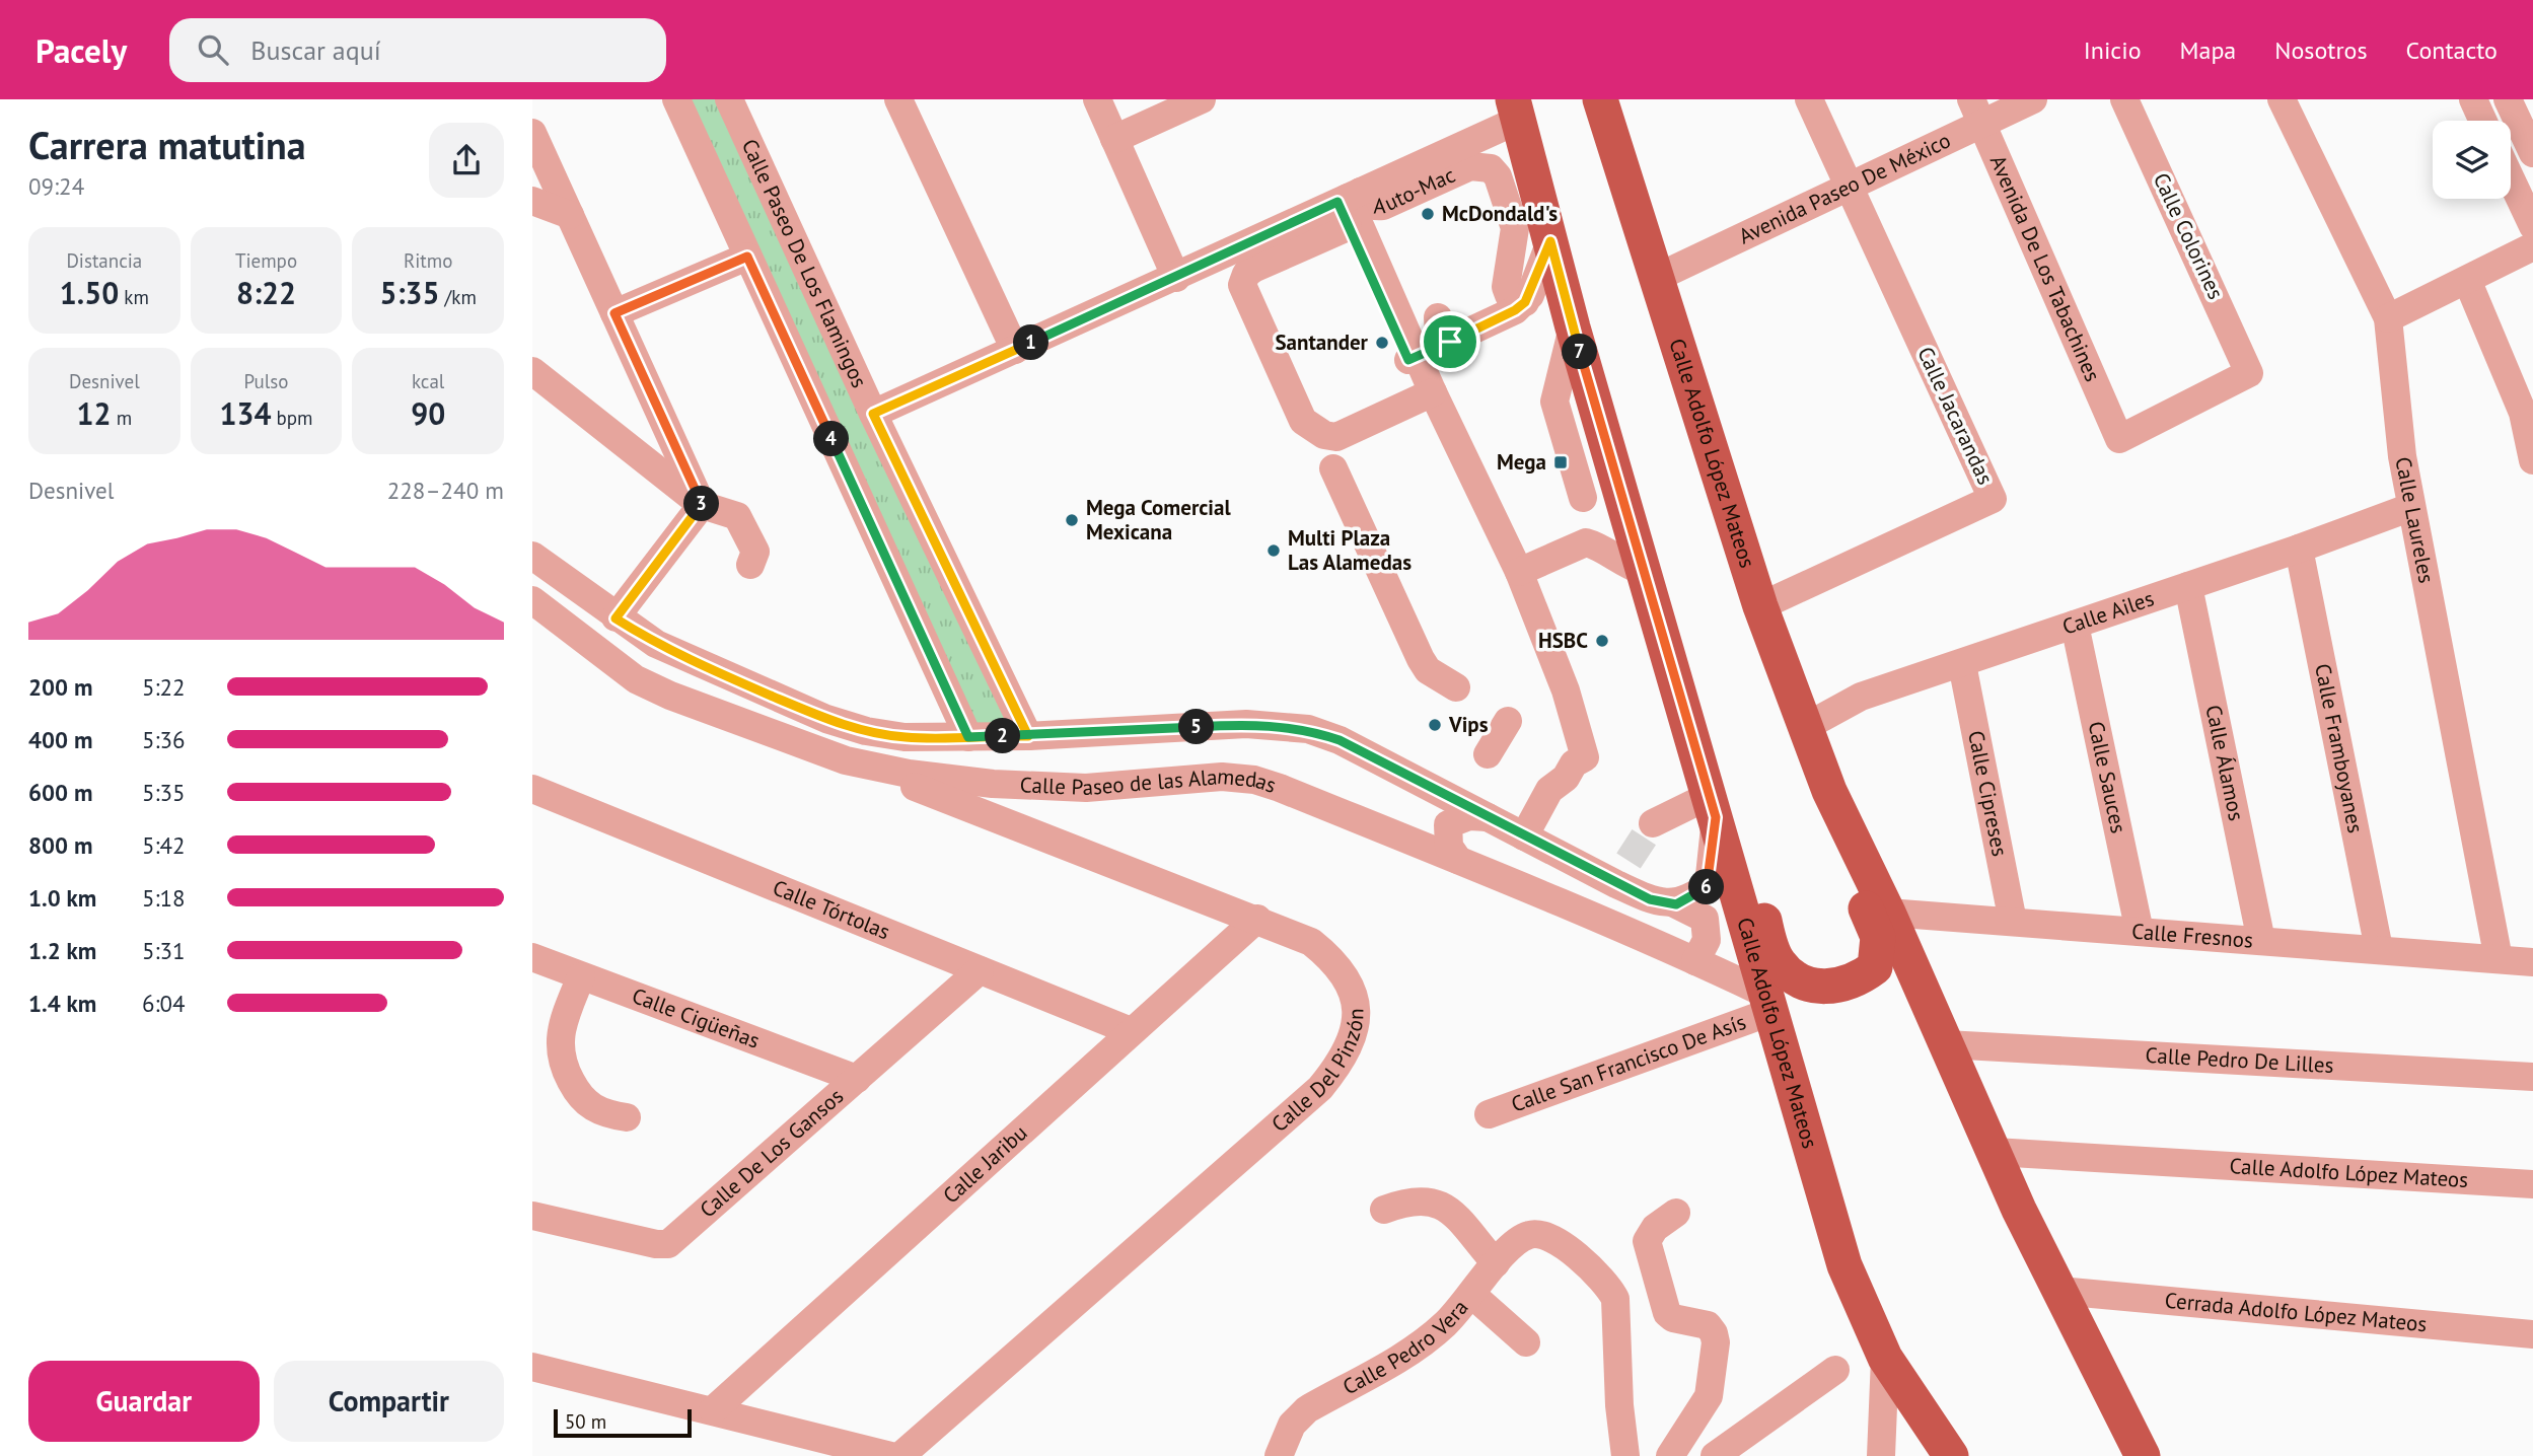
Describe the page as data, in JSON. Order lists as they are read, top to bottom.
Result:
{
  "streets": {
    "main road": ["Calle Adolfo López Mateos"],
    "street": [
      "Auto-Mac",
      "Avenida Paseo De México",
      "Calle Colorines",
      "Calle Paseo De Los Flamingos",
      "Avenida De Los Tabachines",
      "Calle Jacarandas",
      "Calle Laureles",
      "Calle Ailes",
      "Calle Framboyanes",
      "Calle Álamos",
      "Calle Sauces",
      "Calle Paseo de las Alamedas",
      "Calle Cipreses",
      "Calle Tórtolas",
      "Calle Fresnos",
      "Calle Cigüeñas",
      "Calle Pedro De Lilles",
      "Calle San Francisco De Asís",
      "Calle Del Pinzón",
      "Calle De Los Gansos",
      "Calle Jaribu",
      "Cerrada Adolfo López Mateos",
      "Calle Pedro Vera"
    ]
  },
  "crossings": [
    ["Avenida Paseo De México", "Avenida De Los Tabachines"],
    ["Avenida Paseo De México", "Calle Jacarandas"],
    ["Avenida Paseo De México", "Calle Adolfo López Mateos"],
    ["Calle Colorines", "Avenida De Los Tabachines"],
    ["Calle Jacarandas", "Calle Adolfo López Mateos"],
    ["Calle Adolfo López Mateos", "Calle Ailes"],
    ["Calle Adolfo López Mateos", "Calle Paseo de las Alamedas"],
    ["Calle Adolfo López Mateos", "Calle Fresnos"],
    ["Calle Adolfo López Mateos", "Calle Pedro De Lilles"],
    ["Calle Adolfo López Mateos", "Calle San Francisco De Asís"],
    ["Calle Adolfo López Mateos", "Cerrada Adolfo López Mateos"],
    ["Calle Laureles", "Calle Ailes"],
    ["Calle Laureles", "Calle Fresnos"],
    ["Calle Ailes", "Calle Framboyanes"],
    ["Calle Ailes", "Calle Álamos"],
    ["Calle Ailes", "Calle Sauces"],
    ["Calle Ailes", "Calle Cipreses"],
    ["Calle Framboyanes", "Calle Fresnos"],
    ["Calle Álamos", "Calle Fresnos"],
    ["Calle Sauces", "Calle Fresnos"],
    ["Calle Paseo de las Alamedas", "Calle San Francisco De Asís"],
    ["Calle Paseo de las Alamedas", "Calle Del Pinzón"],
    ["Calle Cipreses", "Calle Fresnos"],
    ["Calle Tórtolas", "Calle De Los Gansos"],
    ["Calle Tórtolas", "Calle Jaribu"],
    ["Calle Cigüeñas", "Calle De Los Gansos"],
    ["Calle Del Pinzón", "Calle Jaribu"]
  ],
  "places": {
    "other": [
      "McDondald's",
      "Santander",
      "Mega Comercial Mexicana",
      "Multi Plaza Las Alamedas",
      "HSBC",
      "Vips"
    ],
    "transit": ["Mega"]
  },
  "scale_bar": "50 m",
  "page": {
    "header": "Pacely",
    "search": "Buscar aquí",
    "nav": [
      "Inicio",
      "Mapa",
      "Nosotros",
      "Contacto"
    ],
    "heading": ["Carrera matutina", "09:24"],
    "stats": [
      ["Distancia", "1.50 km"],
      ["Tiempo", "8:22"],
      ["Ritmo", "5:35 /km"],
      ["Desnivel", "12 m"],
      ["Pulso", "134 bpm"],
      ["kcal", "90"]
    ],
    "pins": [
      "1",
      "7",
      "4",
      "3",
      "5",
      "2",
      "6"
    ],
    "chart": ["Desnivel", "228–240 m"],
    "list": [
      {
        "name": "200 m",
        "note": "5:22"
      },
      {
        "name": "400 m",
        "note": "5:36"
      },
      {
        "name": "600 m",
        "note": "5:35"
      },
      {
        "name": "800 m",
        "note": "5:42"
      },
      {
        "name": "1.0 km",
        "note": "5:18"
      },
      {
        "name": "1.2 km",
        "note": "5:31"
      },
      {
        "name": "1.4 km",
        "note": "6:04"
      }
    ],
    "buttons": ["Guardar", "Compartir"],
    "scale": "50 m"
  }
}
